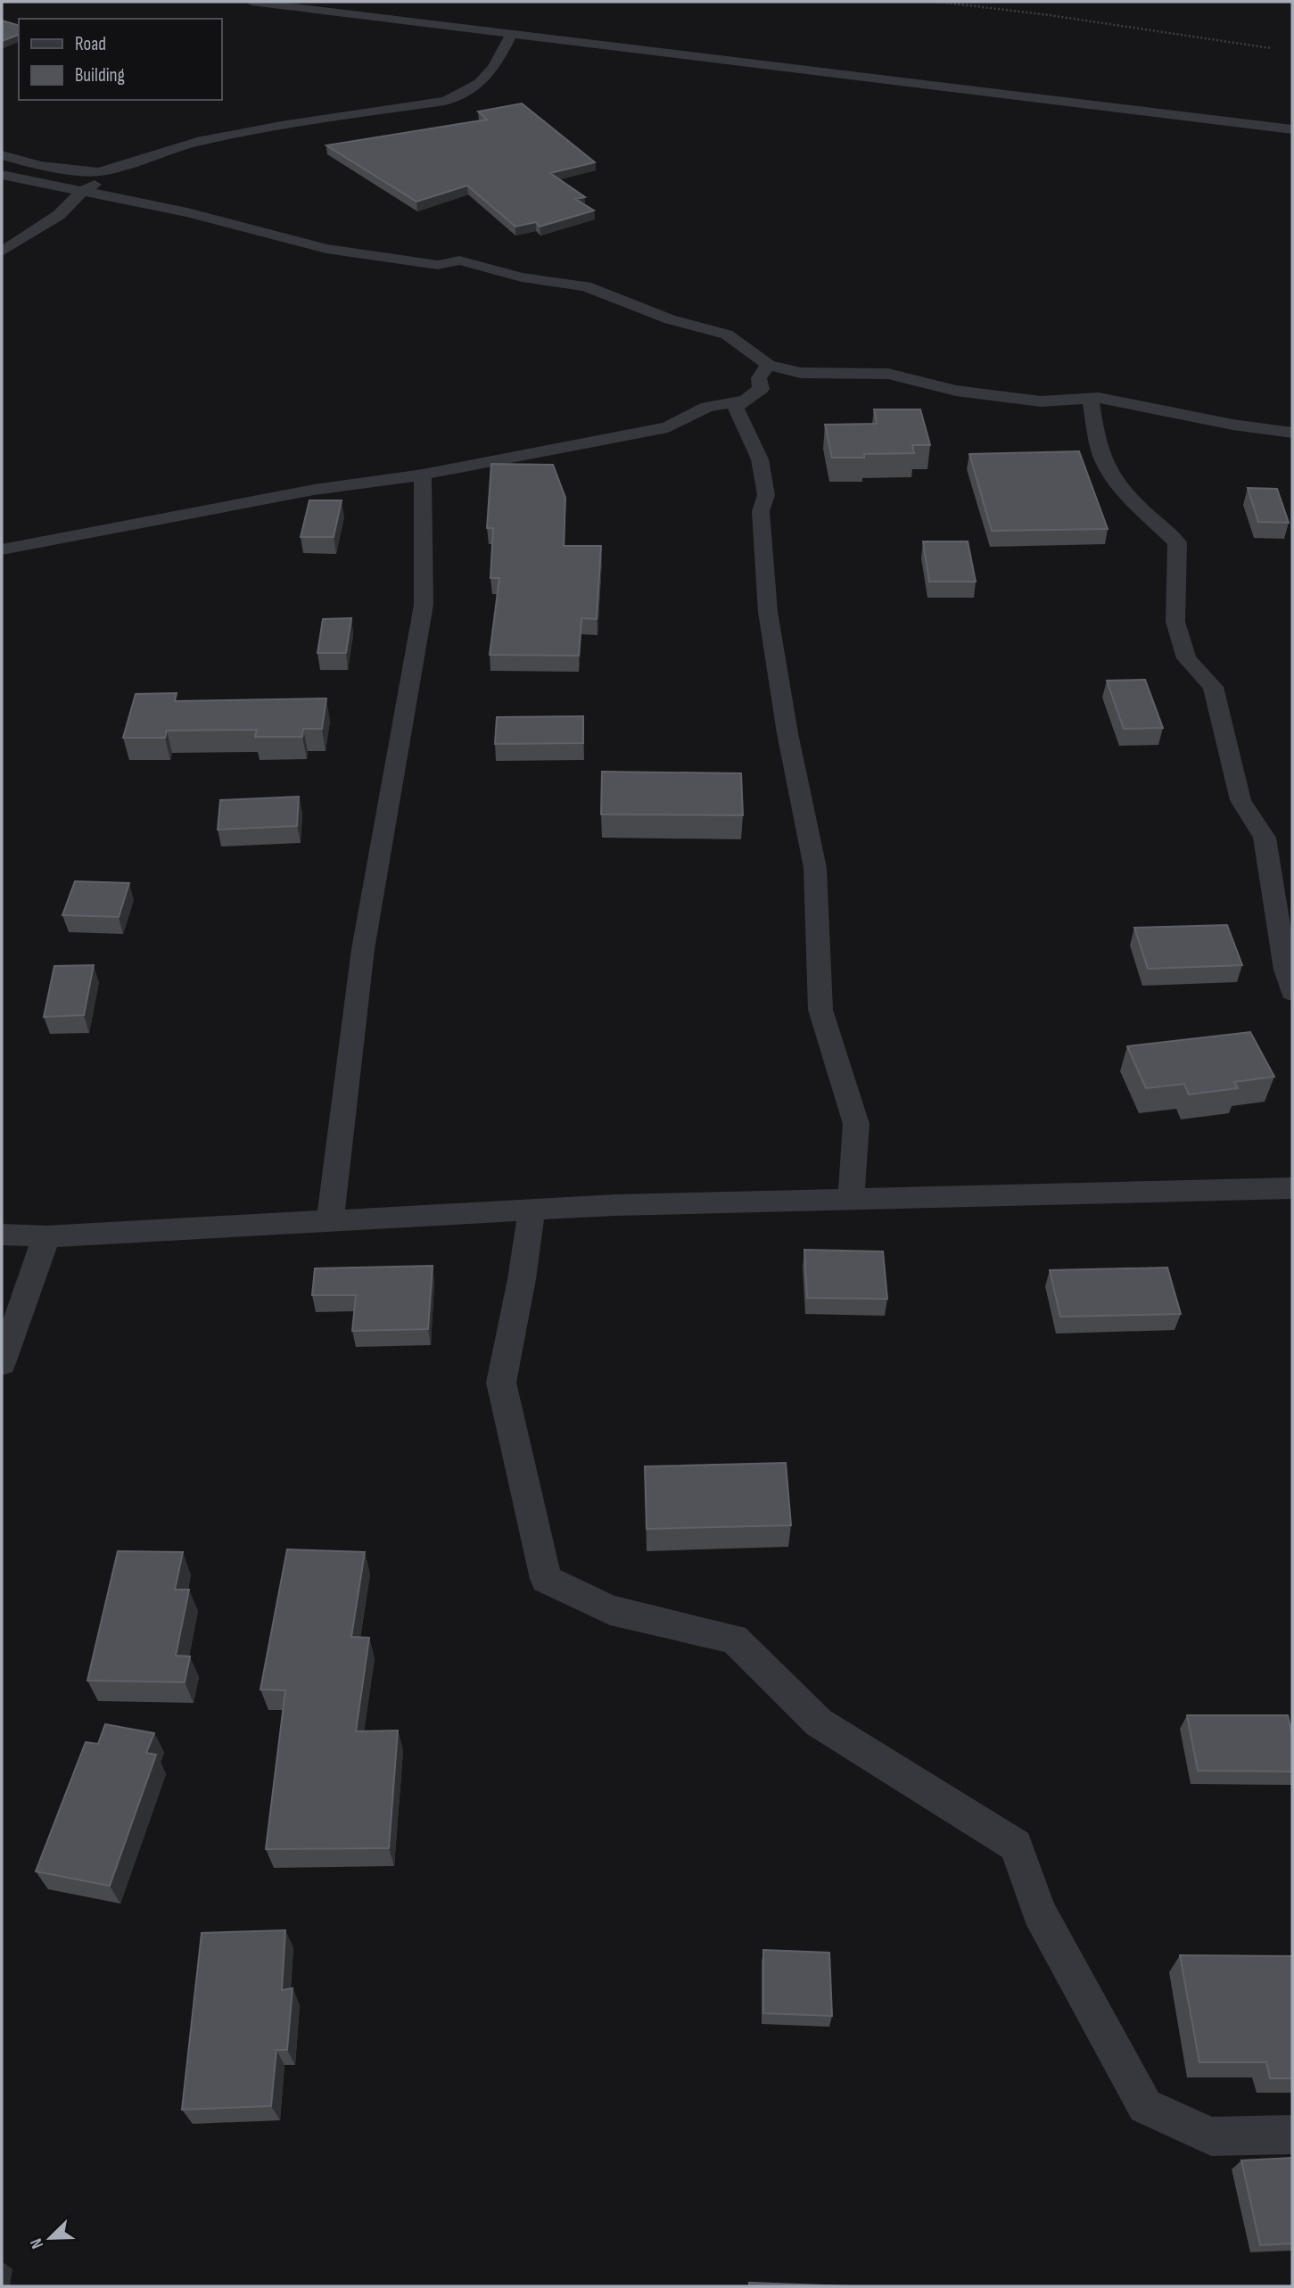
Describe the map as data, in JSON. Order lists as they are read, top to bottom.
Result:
{
  "legend": ["Road", "Building"],
  "north": "bottom left"
}
